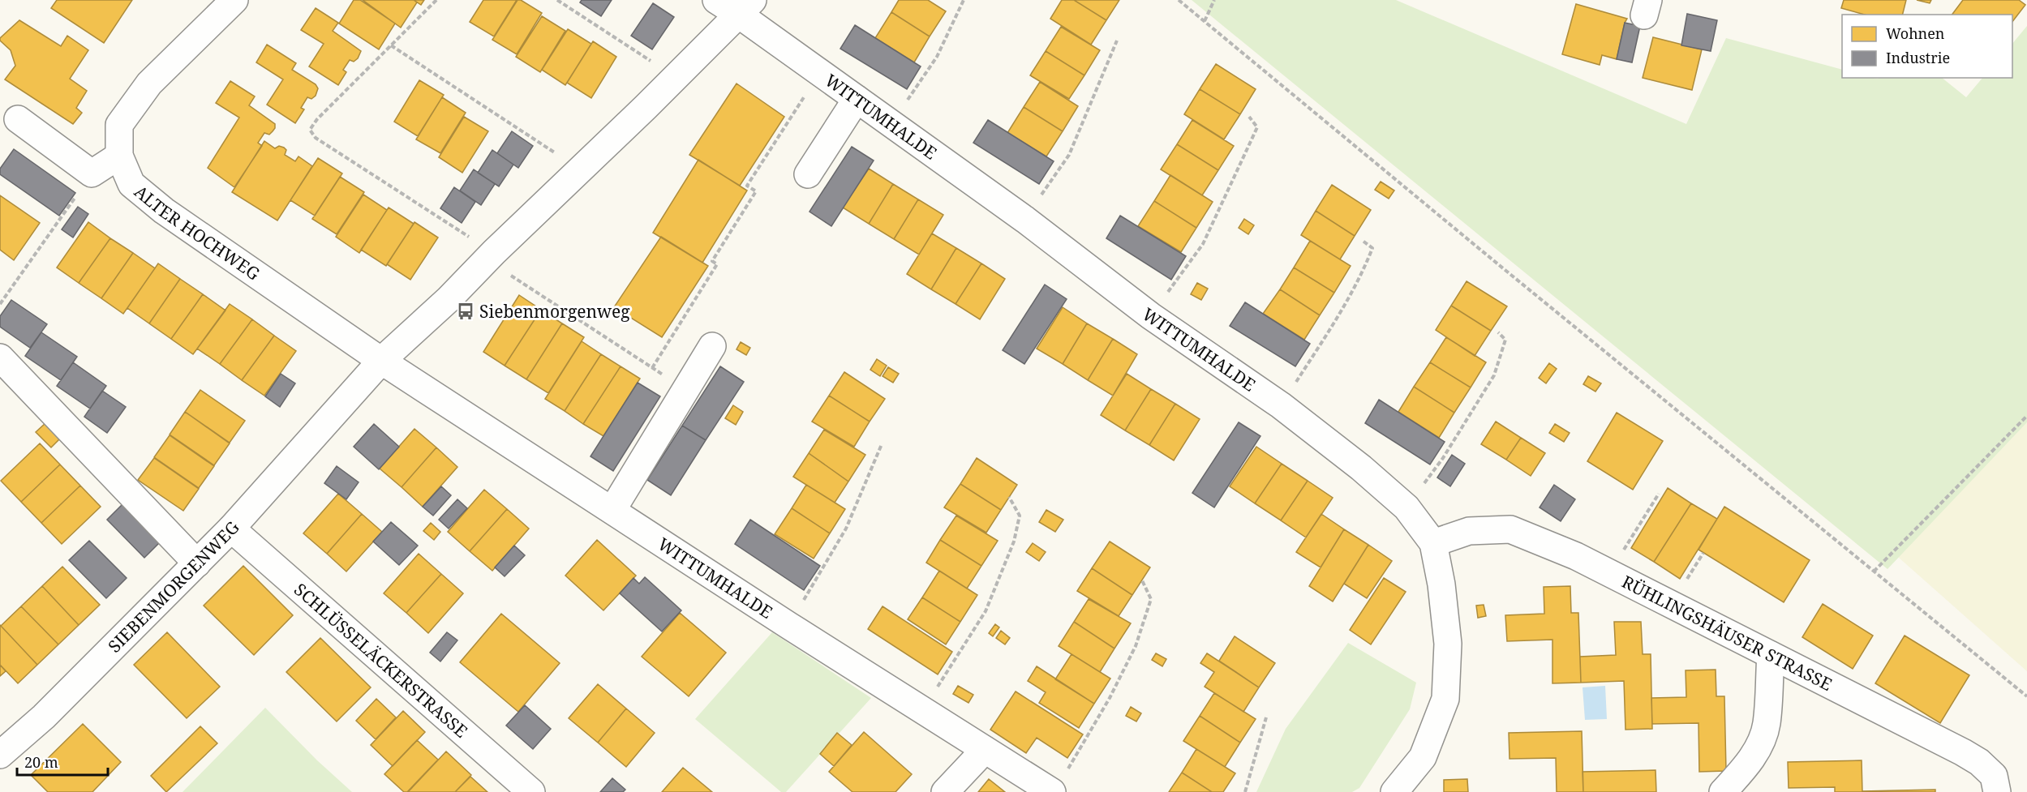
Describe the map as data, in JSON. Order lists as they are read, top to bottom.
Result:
{
  "streets": {
    "street": [
      "WITTUMHALDE",
      "ALTER HOCHWEG",
      "SIEBENMORGENWEG",
      "RÜHLINGSHÄUSER STRASSE",
      "SCHLÜSSELÄCKERSTRASSE"
    ]
  },
  "crossings": [
    ["WITTUMHALDE", "ALTER HOCHWEG"],
    ["WITTUMHALDE", "SIEBENMORGENWEG"],
    ["WITTUMHALDE", "RÜHLINGSHÄUSER STRASSE"],
    ["ALTER HOCHWEG", "SIEBENMORGENWEG"],
    ["SIEBENMORGENWEG", "SCHLÜSSELÄCKERSTRASSE"]
  ],
  "places": {
    "bus stop": ["Siebenmorgenweg"]
  },
  "legend": ["Wohnen", "Industrie"],
  "scale_bar": "20 m"
}
